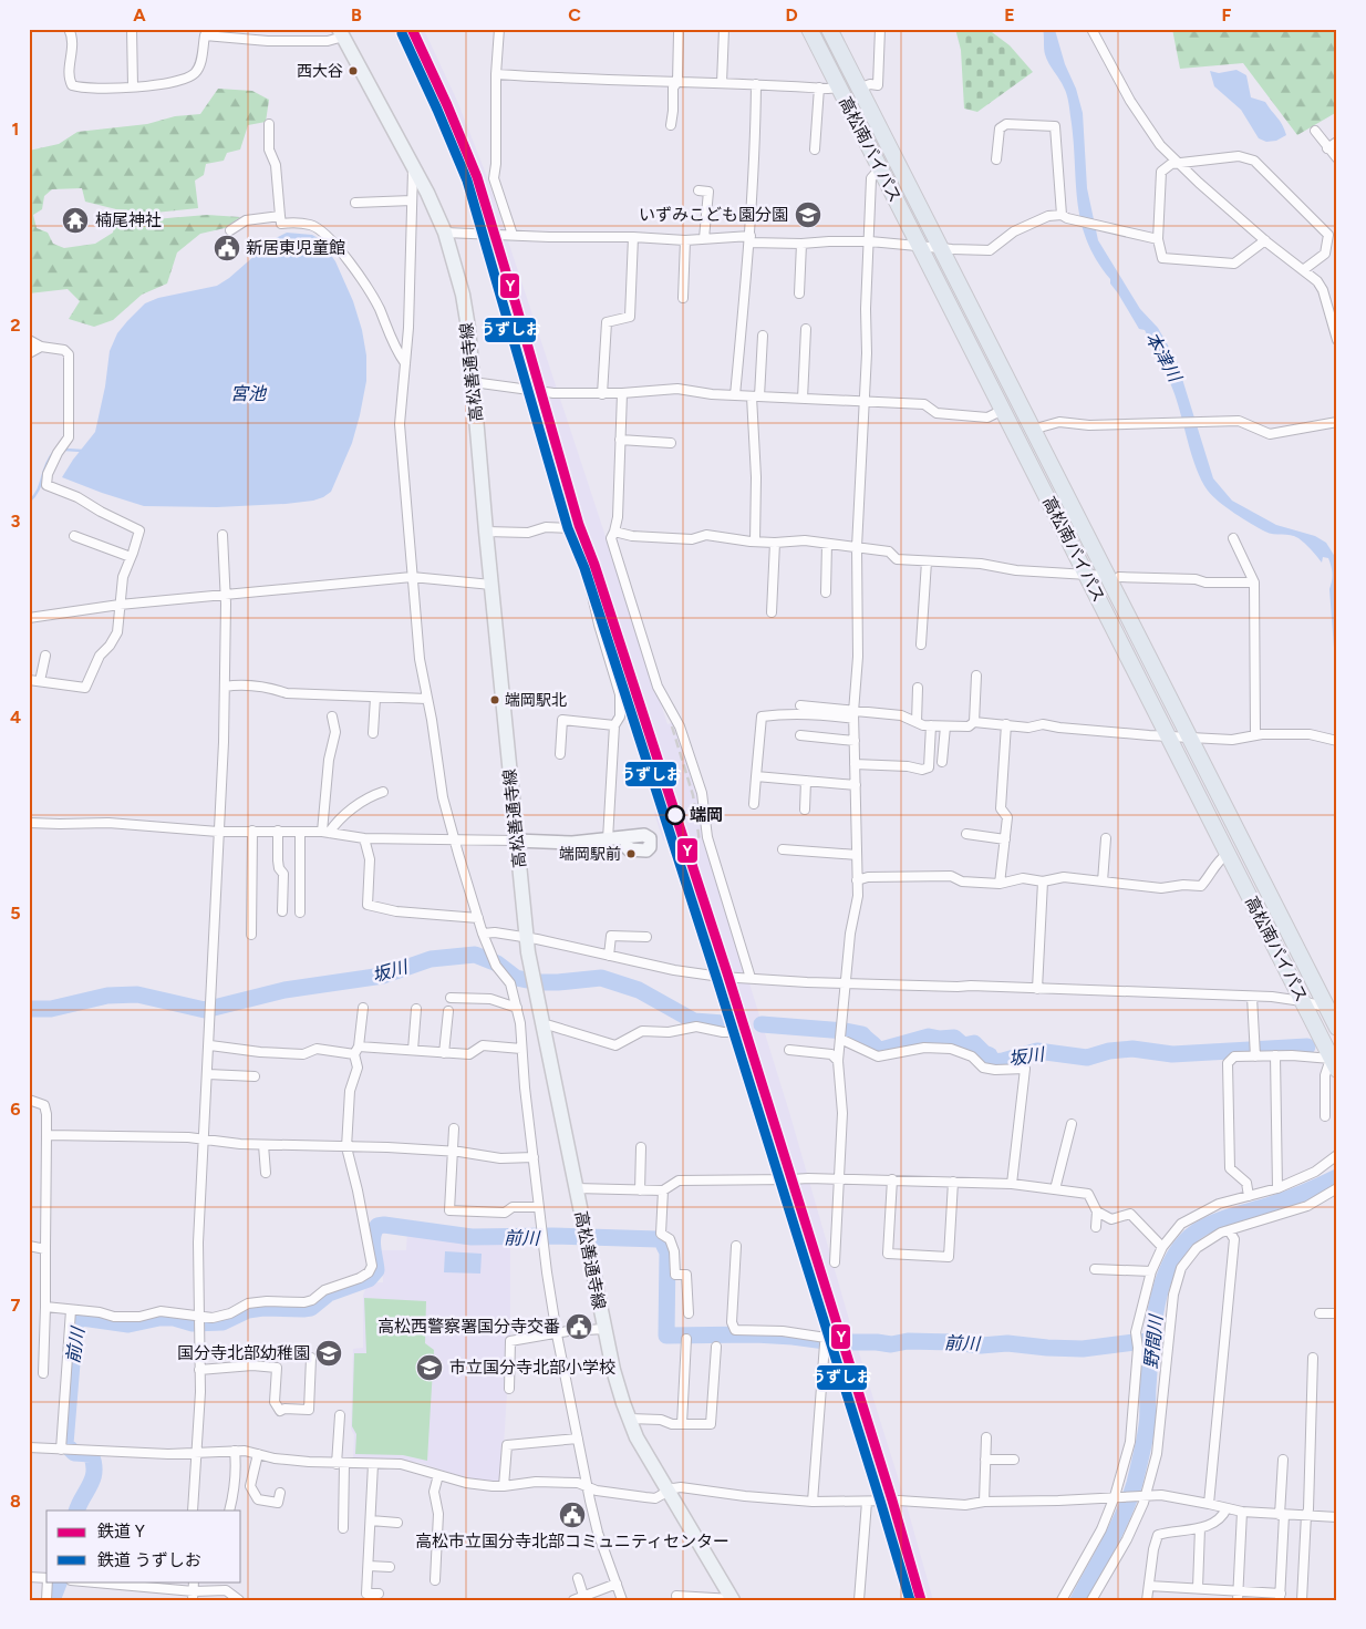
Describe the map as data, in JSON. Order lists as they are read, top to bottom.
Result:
{
  "streets": {
    "highway": ["高松南バイパス"],
    "main road": ["高松善通寺線"]
  },
  "water": [
    "本津川",
    "宮池",
    "坂川",
    "前川",
    "野間川"
  ],
  "places": {
    "other": [
      "西大谷",
      "端岡駅北",
      "端岡",
      "端岡駅前"
    ],
    "school or university": ["いずみこども園分園", "国分寺北部幼稚園", "市立国分寺北部小学校"],
    "temple": ["楠尾神社"],
    "public building": ["新居東児童館", "高松西警察署国分寺交番", "高松市立国分寺北部コミュニティセンター"]
  },
  "lines": ["rail line Y", "rail line うずしお"],
  "legend": ["鉄道 Y", "鉄道 うずしお"],
  "grid": {
    "columns": [
      "A",
      "B",
      "C",
      "D",
      "E",
      "F"
    ],
    "rows": [
      "1",
      "2",
      "3",
      "4",
      "5",
      "6",
      "7",
      "8"
    ]
  }
}
